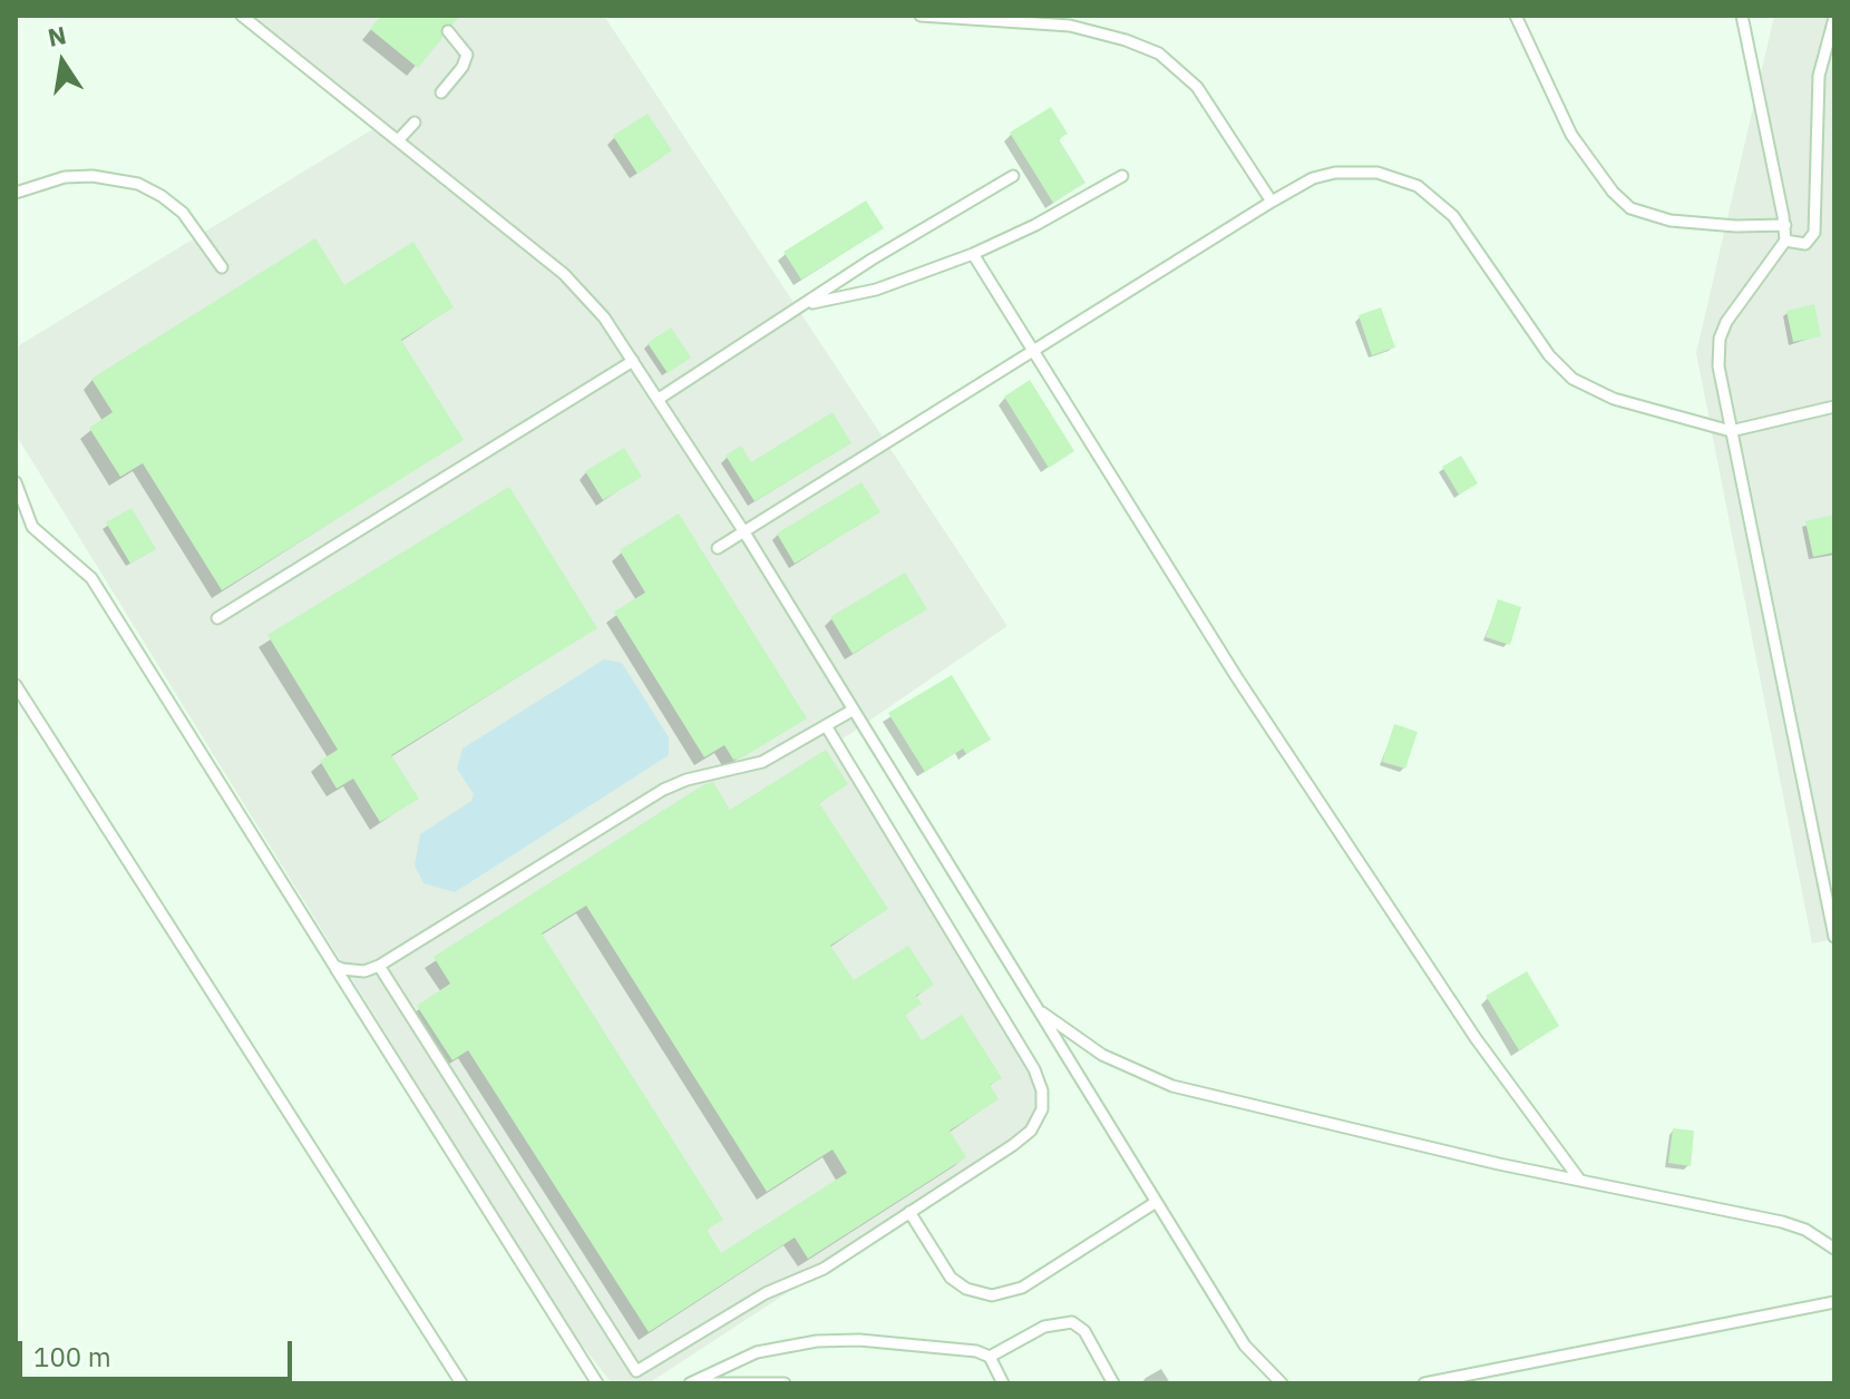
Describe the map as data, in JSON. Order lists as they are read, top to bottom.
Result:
{
  "scale_bar": "100 m",
  "north": "top"
}
